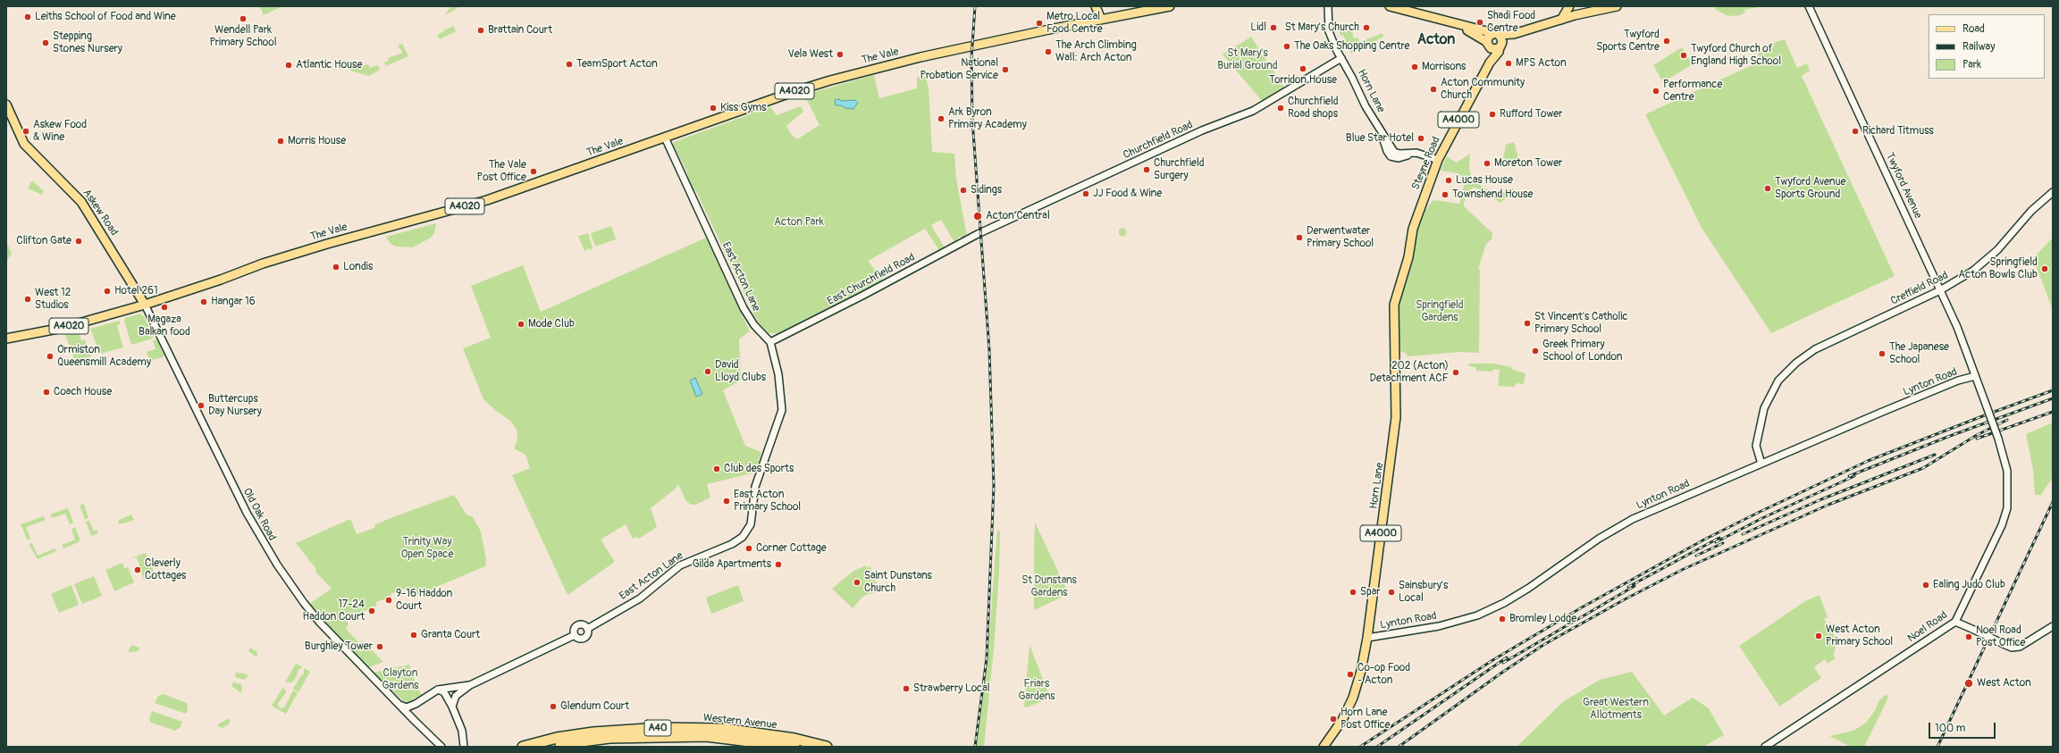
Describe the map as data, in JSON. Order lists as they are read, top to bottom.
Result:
{
  "streets": {
    "highway": ["Western Avenue", "A40"],
    "main road": [
      "The Vale",
      "A4020",
      "Horn Lane",
      "A4000",
      "Steyne Road",
      "Askew Road"
    ],
    "street": [
      "Churchfield Road",
      "Twyford Avenue",
      "East Acton Lane",
      "East Churchfield Road",
      "Creffield Road",
      "Lynton Road",
      "Old Oak Road",
      "Noel Road"
    ]
  },
  "crossings": [
    ["The Vale", "A4020"],
    ["The Vale", "Askew Road"],
    ["The Vale", "East Acton Lane"],
    ["The Vale", "Old Oak Road"],
    ["A4020", "Askew Road"],
    ["A4020", "Old Oak Road"],
    ["Horn Lane", "Churchfield Road"],
    ["Horn Lane", "Steyne Road"],
    ["Horn Lane", "Lynton Road"],
    ["Churchfield Road", "East Churchfield Road"],
    ["Twyford Avenue", "Creffield Road"],
    ["Twyford Avenue", "Lynton Road"],
    ["Twyford Avenue", "Noel Road"],
    ["Askew Road", "Old Oak Road"],
    ["East Acton Lane", "East Churchfield Road"],
    ["Creffield Road", "Lynton Road"],
    ["Lynton Road", "Noel Road"]
  ],
  "districts": ["Acton"],
  "parks": [
    "St Mary's Burial Ground",
    "Acton Park",
    "Springfield Gardens",
    "Trinity Way Open Space",
    "St Dunstans Gardens",
    "Clayton Gardens",
    "Friars Gardens",
    "Great Western Allotments"
  ],
  "places": [
    "Leiths School of Food and Wine",
    "Wendell Park Primary School",
    "Shadi Food Centre",
    "Metro Local Food Centre",
    "Lidl",
    "St Mary's Church",
    "Brattain Court",
    "Twyford Sports Centre",
    "Stepping Stones Nursery",
    "The Oaks Shopping Centre",
    "The Arch Climbing Wall: Arch Acton",
    "Vela West",
    "Twyford Church of England High School",
    "MPS Acton",
    "TeamSport Acton",
    "Atlantic House",
    "Morrisons",
    "Torridon House",
    "National Probation Service",
    "Acton Community Church",
    "Performance Centre",
    "Kiss Gyms",
    "Churchfield Road shops",
    "Rufford Tower",
    "Ark Byron Primary Academy",
    "Askew Food & Wine",
    "Richard Titmuss",
    "Blue Star Hotel",
    "Morris House",
    "Moreton Tower",
    "Churchfield Surgery",
    "The Vale Post Office",
    "Lucas House",
    "Twyford Avenue Sports Ground",
    "Sidings",
    "JJ Food & Wine",
    "Townshend House",
    "Acton Central",
    "Derwentwater Primary School",
    "Clifton Gate",
    "Londis",
    "Springfield Acton Bowls Club",
    "Hotel 261",
    "West 12 Studios",
    "Hangar 16",
    "Magaza Balkan food",
    "St Vincent's Catholic Primary School",
    "Mode Club",
    "Greek Primary School of London",
    "The Japanese School",
    "Ormiston Queensmill Academy",
    "David Lloyd Clubs",
    "202 (Acton) Detachment ACF",
    "Coach House",
    "Buttercups Day Nursery",
    "Club des Sports",
    "East Acton Primary School",
    "Corner Cottage",
    "Gilda Apartments",
    "Cleverly Cottages",
    "Saint Dunstans Church",
    "Ealing Judo Club",
    "Spar",
    "Sainsbury's Local",
    "9-16 Haddon Court",
    "17-24 Haddon Court",
    "Bromley Lodge",
    "Granta Court",
    "West Acton Primary School",
    "Noel Road Post Office",
    "Burghley Tower",
    "Co-op Food - Acton",
    "West Acton",
    "Strawberry Local",
    "Glendum Court",
    "Horn Lane Post Office"
  ],
  "legend": ["Road", "Railway", "Park"],
  "scale_bar": "100 m"
}
